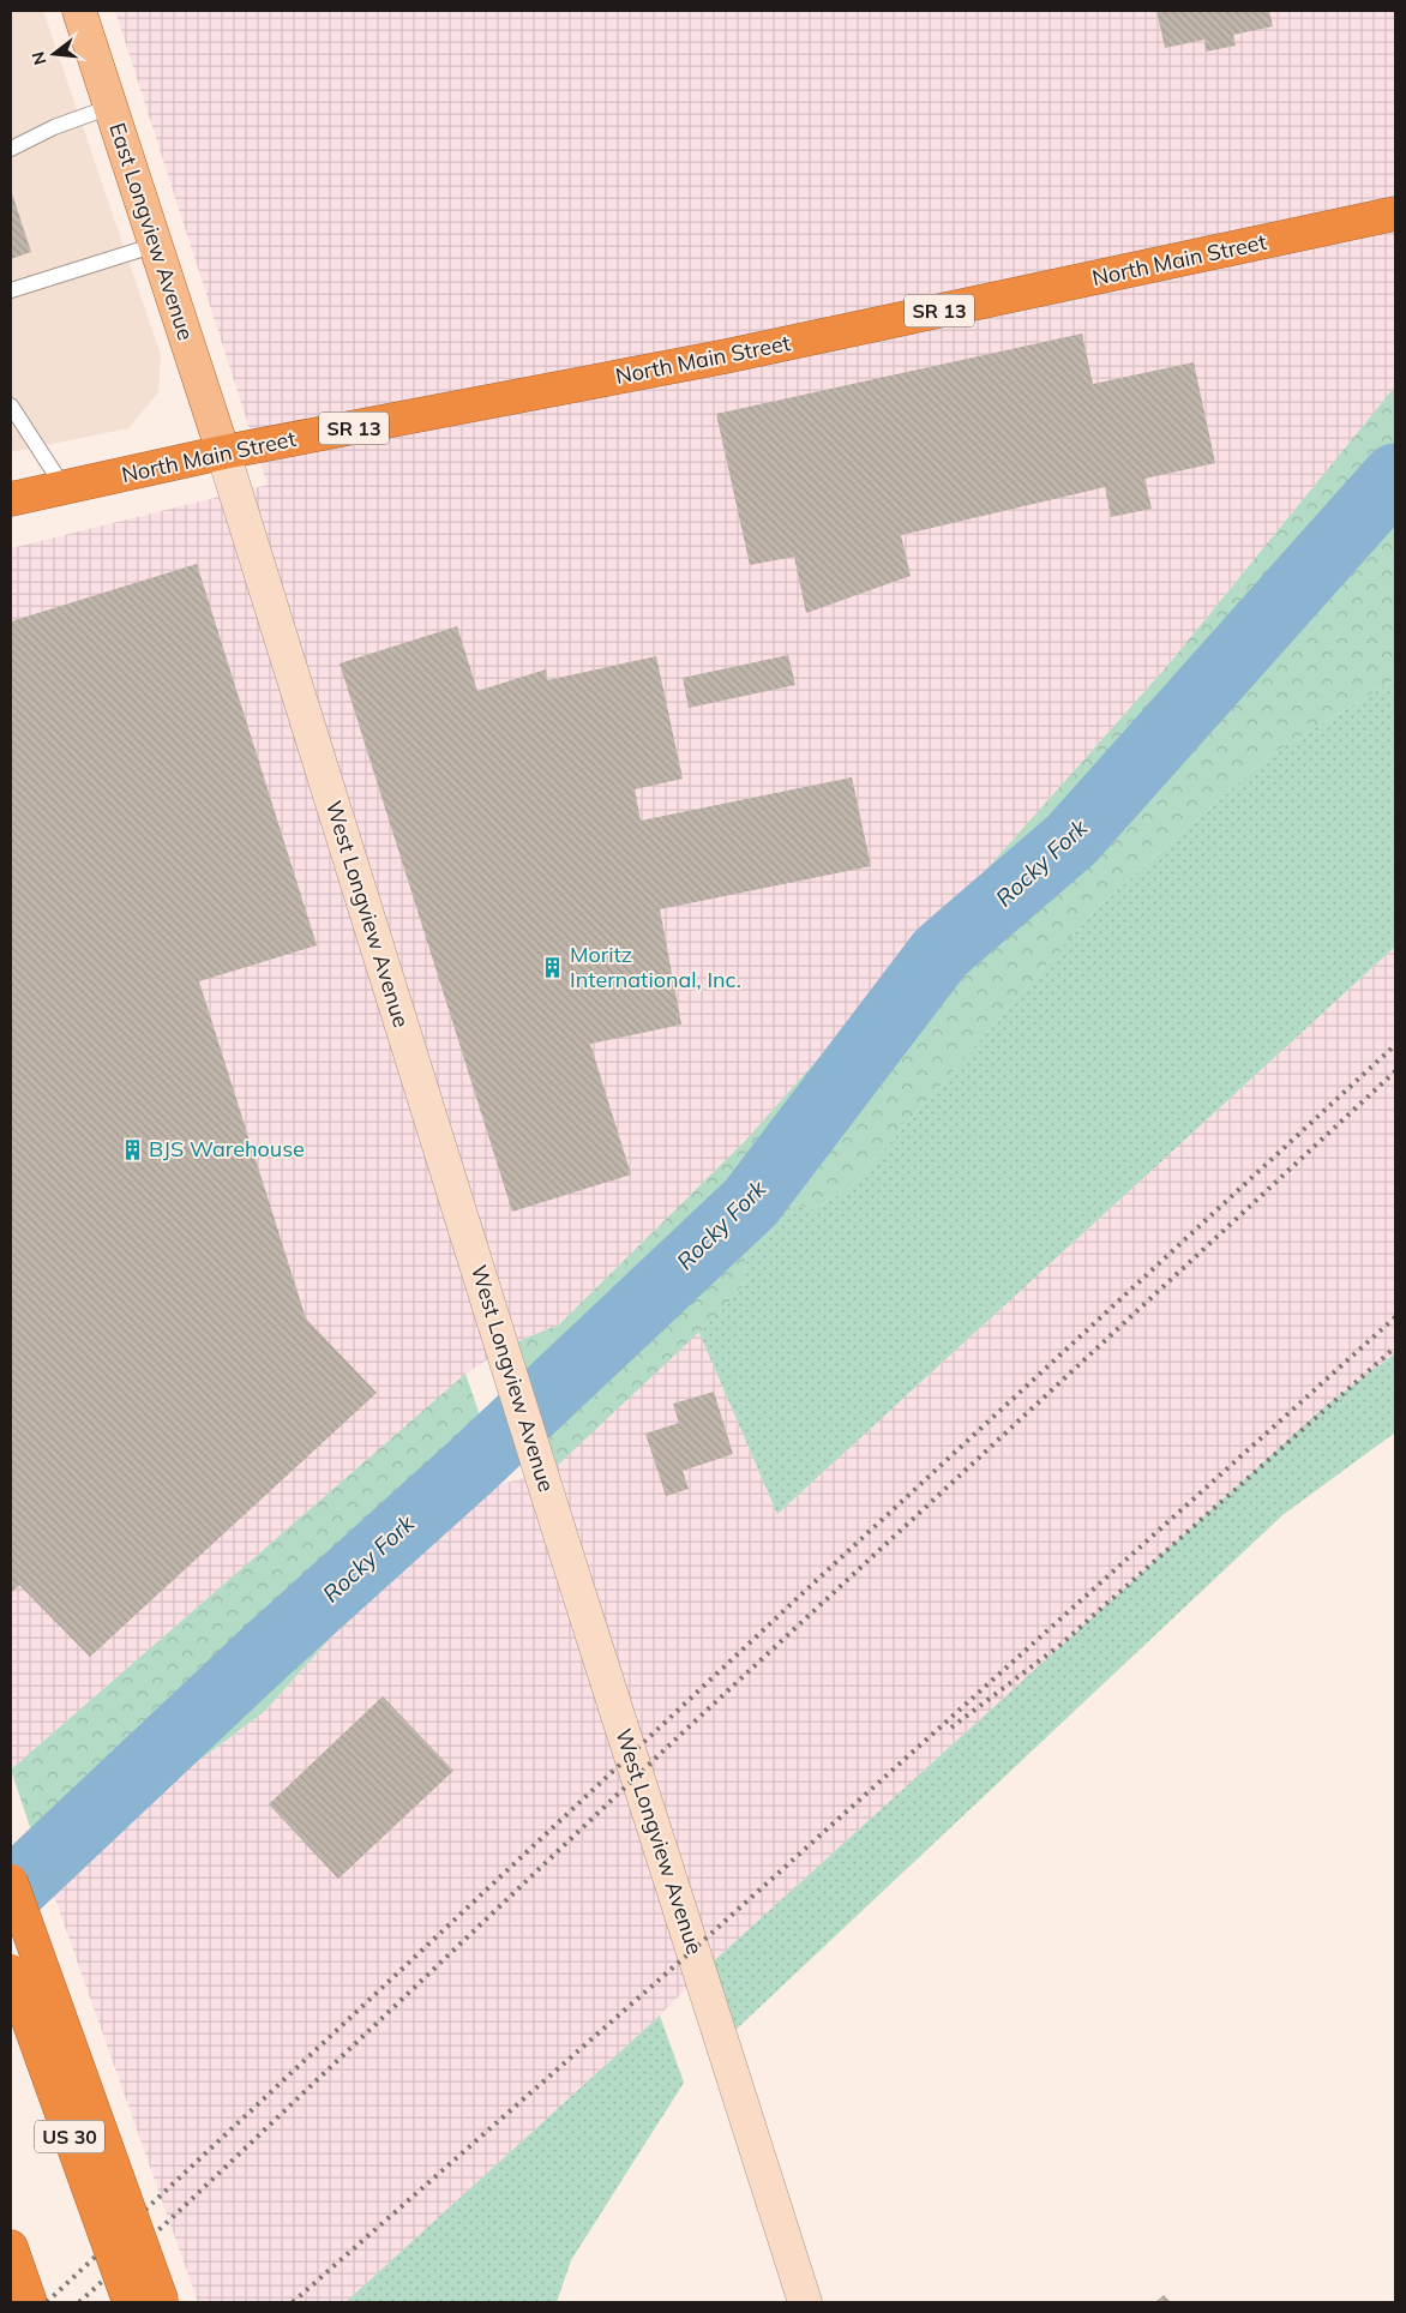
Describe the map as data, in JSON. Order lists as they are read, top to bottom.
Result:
{
  "streets": {
    "highway": ["North Main Street", "SR 13", "US 30"],
    "main road": ["East Longview Avenue"],
    "street": ["West Longview Avenue"]
  },
  "crossings": [
    ["East Longview Avenue", "North Main Street"],
    ["East Longview Avenue", "West Longview Avenue"],
    ["North Main Street", "West Longview Avenue"]
  ],
  "water": ["Rocky Fork"],
  "places": {
    "building": ["Moritz International, Inc.", "BJS Warehouse"]
  },
  "north": "left"
}
